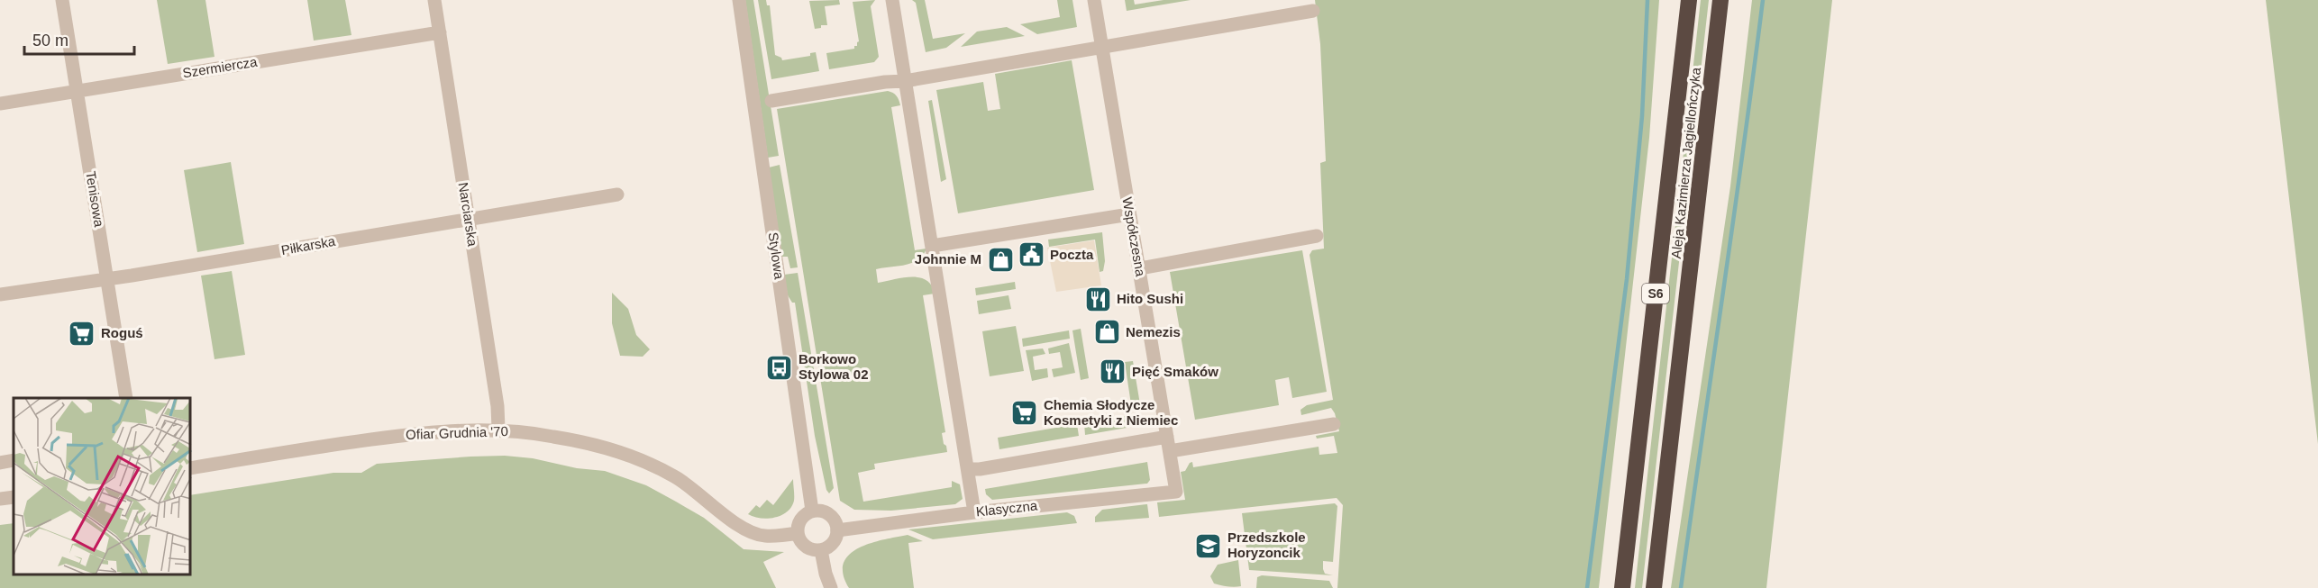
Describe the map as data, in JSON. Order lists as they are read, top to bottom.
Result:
{
  "streets": {
    "highway": ["Aleja Kazimierza Jagiellończyka", "S6"],
    "street": [
      "Szermiercza",
      "Tenisowa",
      "Narciarska",
      "Współczesna",
      "Piłkarska",
      "Stylowa",
      "Ofiar Grudnia '70",
      "Klasyczna"
    ]
  },
  "crossings": [
    ["Szermiercza", "Tenisowa"],
    ["Szermiercza", "Narciarska"],
    ["Tenisowa", "Piłkarska"],
    ["Narciarska", "Piłkarska"],
    ["Narciarska", "Ofiar Grudnia '70"],
    ["Współczesna", "Klasyczna"],
    ["Stylowa", "Ofiar Grudnia '70"],
    ["Stylowa", "Klasyczna"],
    ["Ofiar Grudnia '70", "Klasyczna"]
  ],
  "places": {
    "public building": ["Poczta"],
    "shop": ["Johnnie M", "Nemezis"],
    "restaurant": ["Hito Sushi", "Pięć Smaków"],
    "supermarket": ["Roguś", "Chemia Słodycze Kosmetyki z Niemiec"],
    "bus stop": ["Borkowo Stylowa 02"],
    "school or university": ["Przedszkole Horyzoncik"]
  },
  "scale_bar": "50 m"
}
